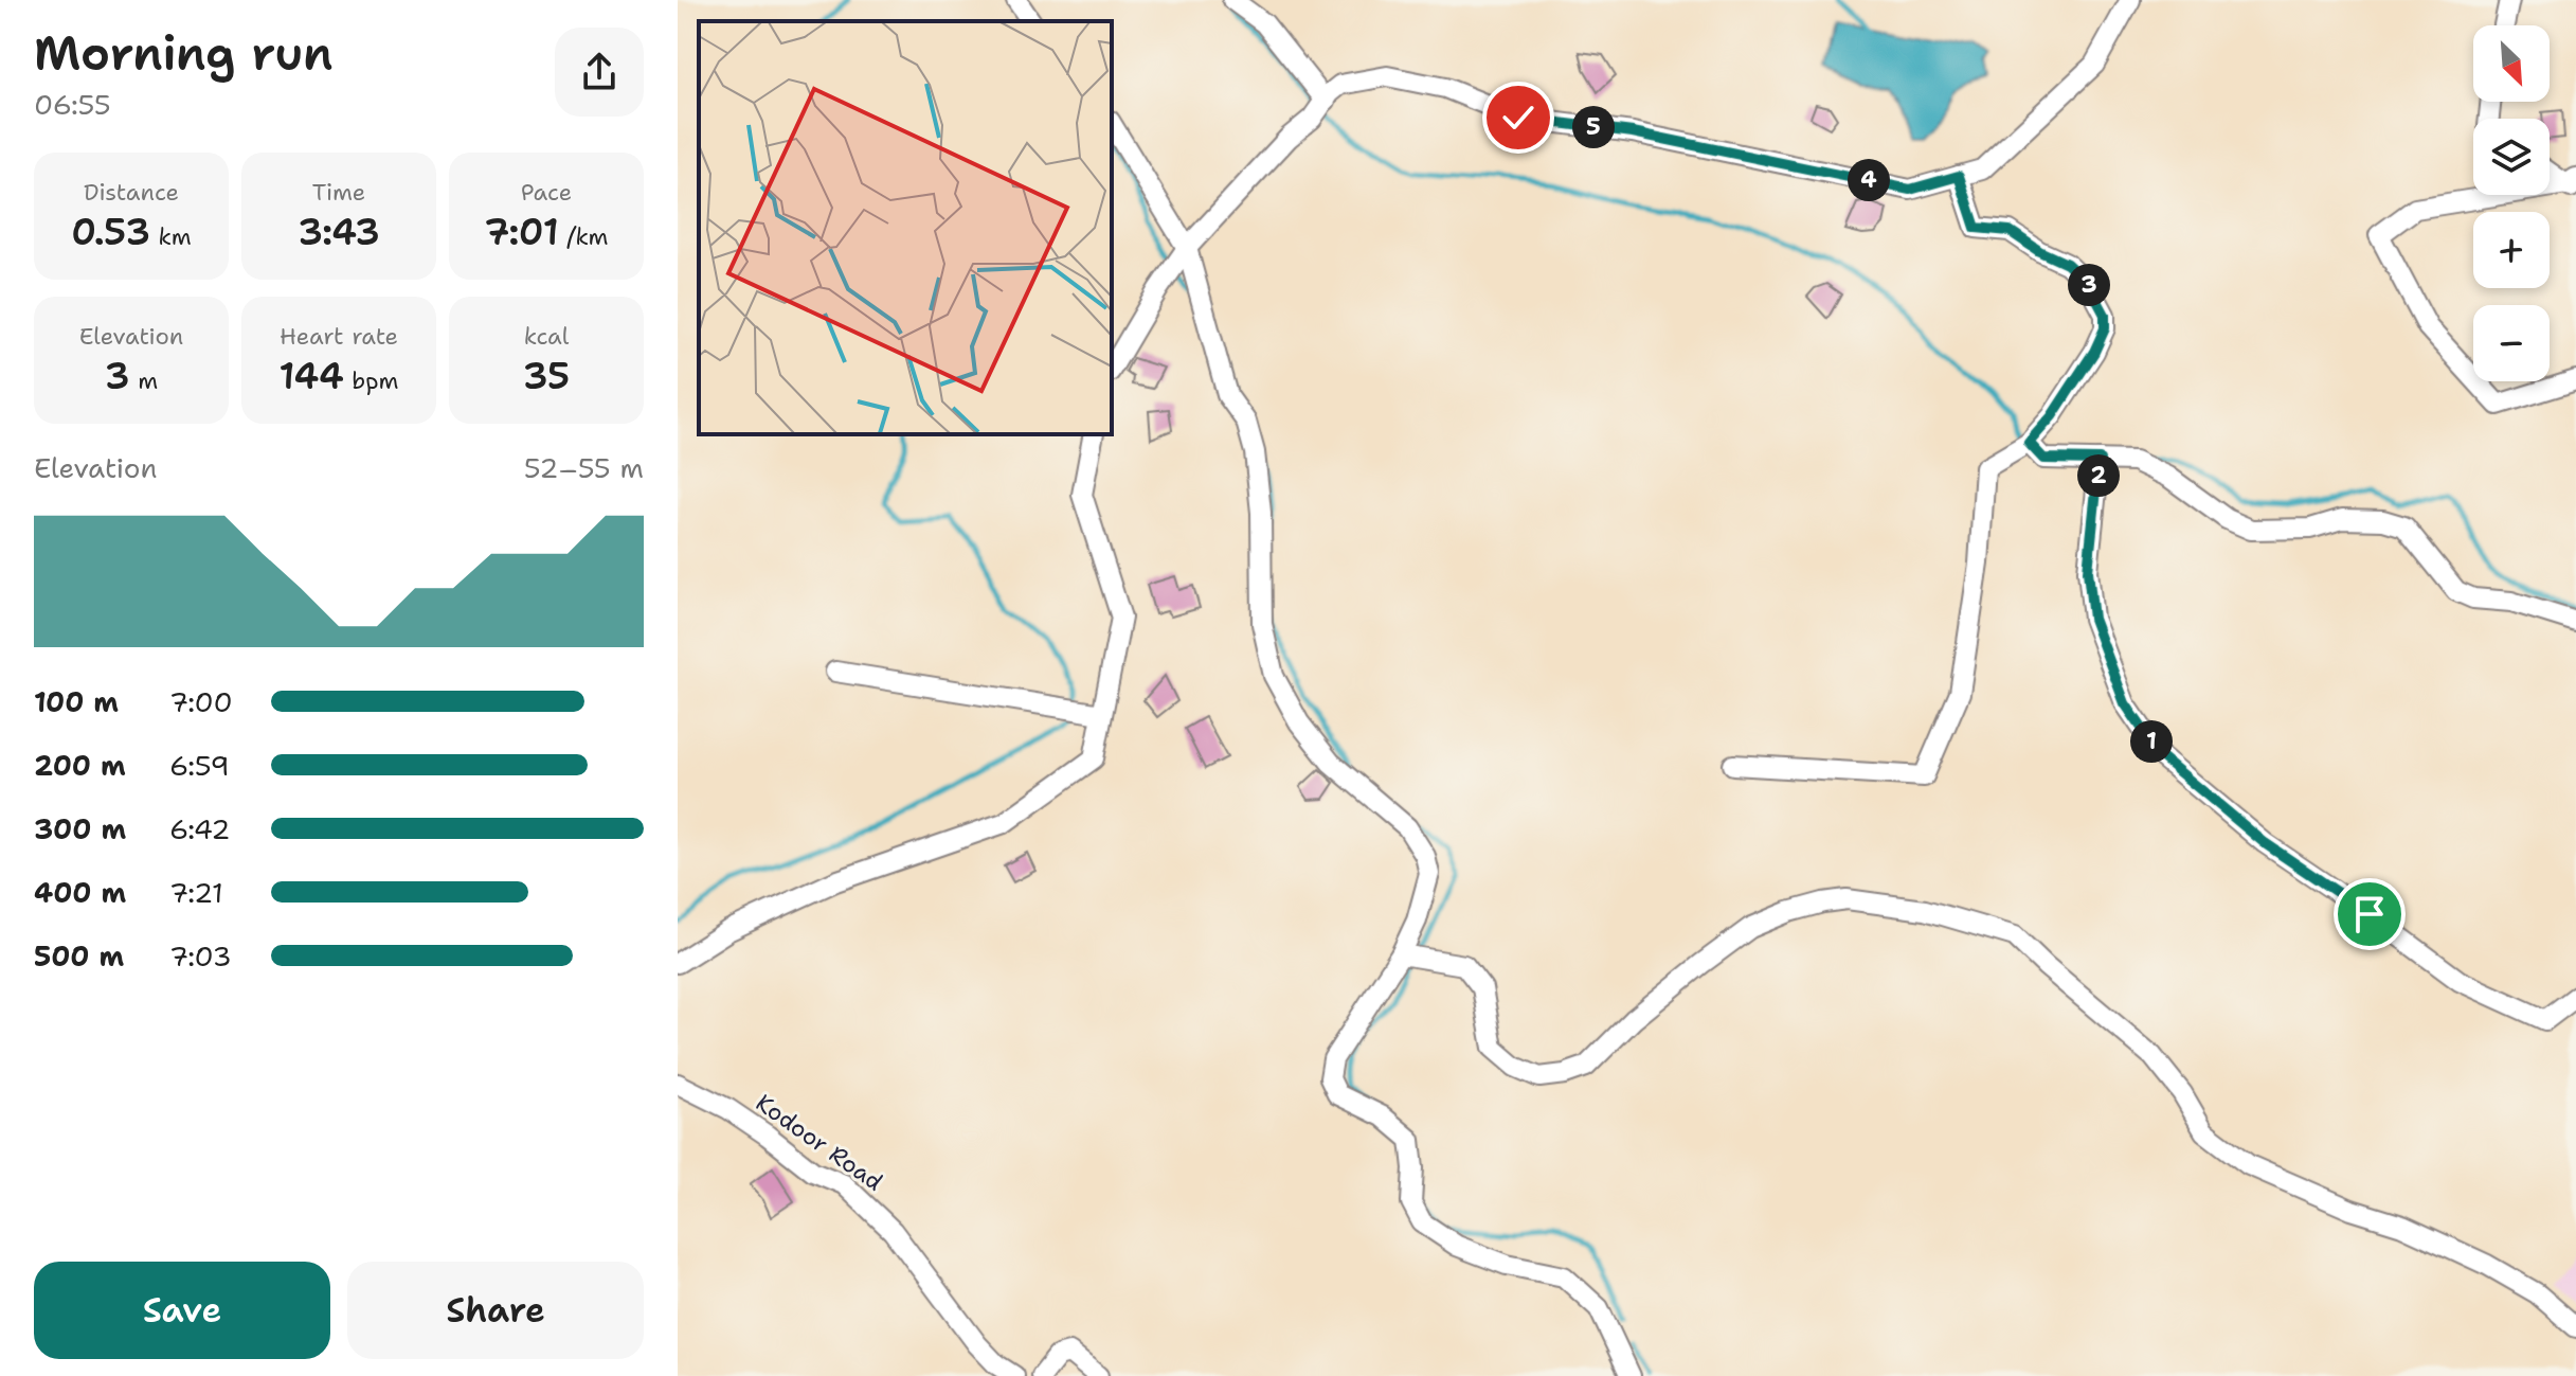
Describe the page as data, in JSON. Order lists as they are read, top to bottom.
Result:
{
  "streets": {
    "street": ["Kodoor Road"]
  },
  "north": "bottom right",
  "page": {
    "heading": ["Morning run", "06:55"],
    "map_buttons": ["+", "−"],
    "pins": [
      "5",
      "4",
      "3",
      "2",
      "1"
    ],
    "stats": [
      ["Distance", "0.53 km"],
      ["Time", "3:43"],
      ["Pace", "7:01 /km"],
      ["Elevation", "3 m"],
      ["Heart rate", "144 bpm"],
      ["kcal", "35"]
    ],
    "chart": ["Elevation", "52–55 m"],
    "list": [
      {
        "name": "100 m",
        "note": "7:00"
      },
      {
        "name": "200 m",
        "note": "6:59"
      },
      {
        "name": "300 m",
        "note": "6:42"
      },
      {
        "name": "400 m",
        "note": "7:21"
      },
      {
        "name": "500 m",
        "note": "7:03"
      }
    ],
    "buttons": ["Save", "Share"]
  }
}
